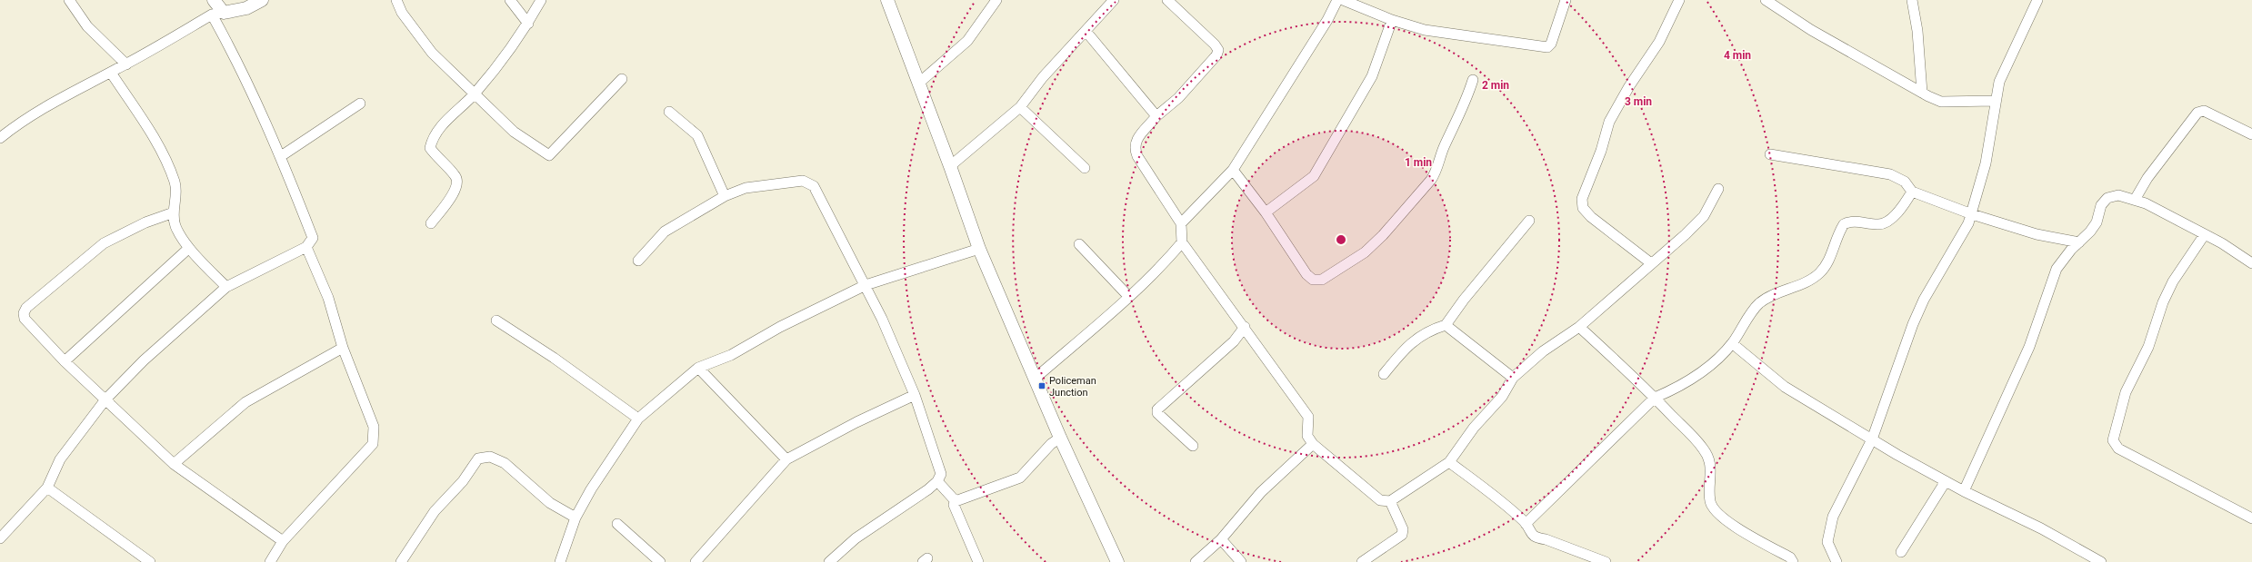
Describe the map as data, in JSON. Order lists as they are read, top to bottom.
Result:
{
  "places": {
    "transit": ["Policeman Junction"]
  },
  "rings": [
    "4 min",
    "2 min",
    "3 min",
    "1 min"
  ]
}
